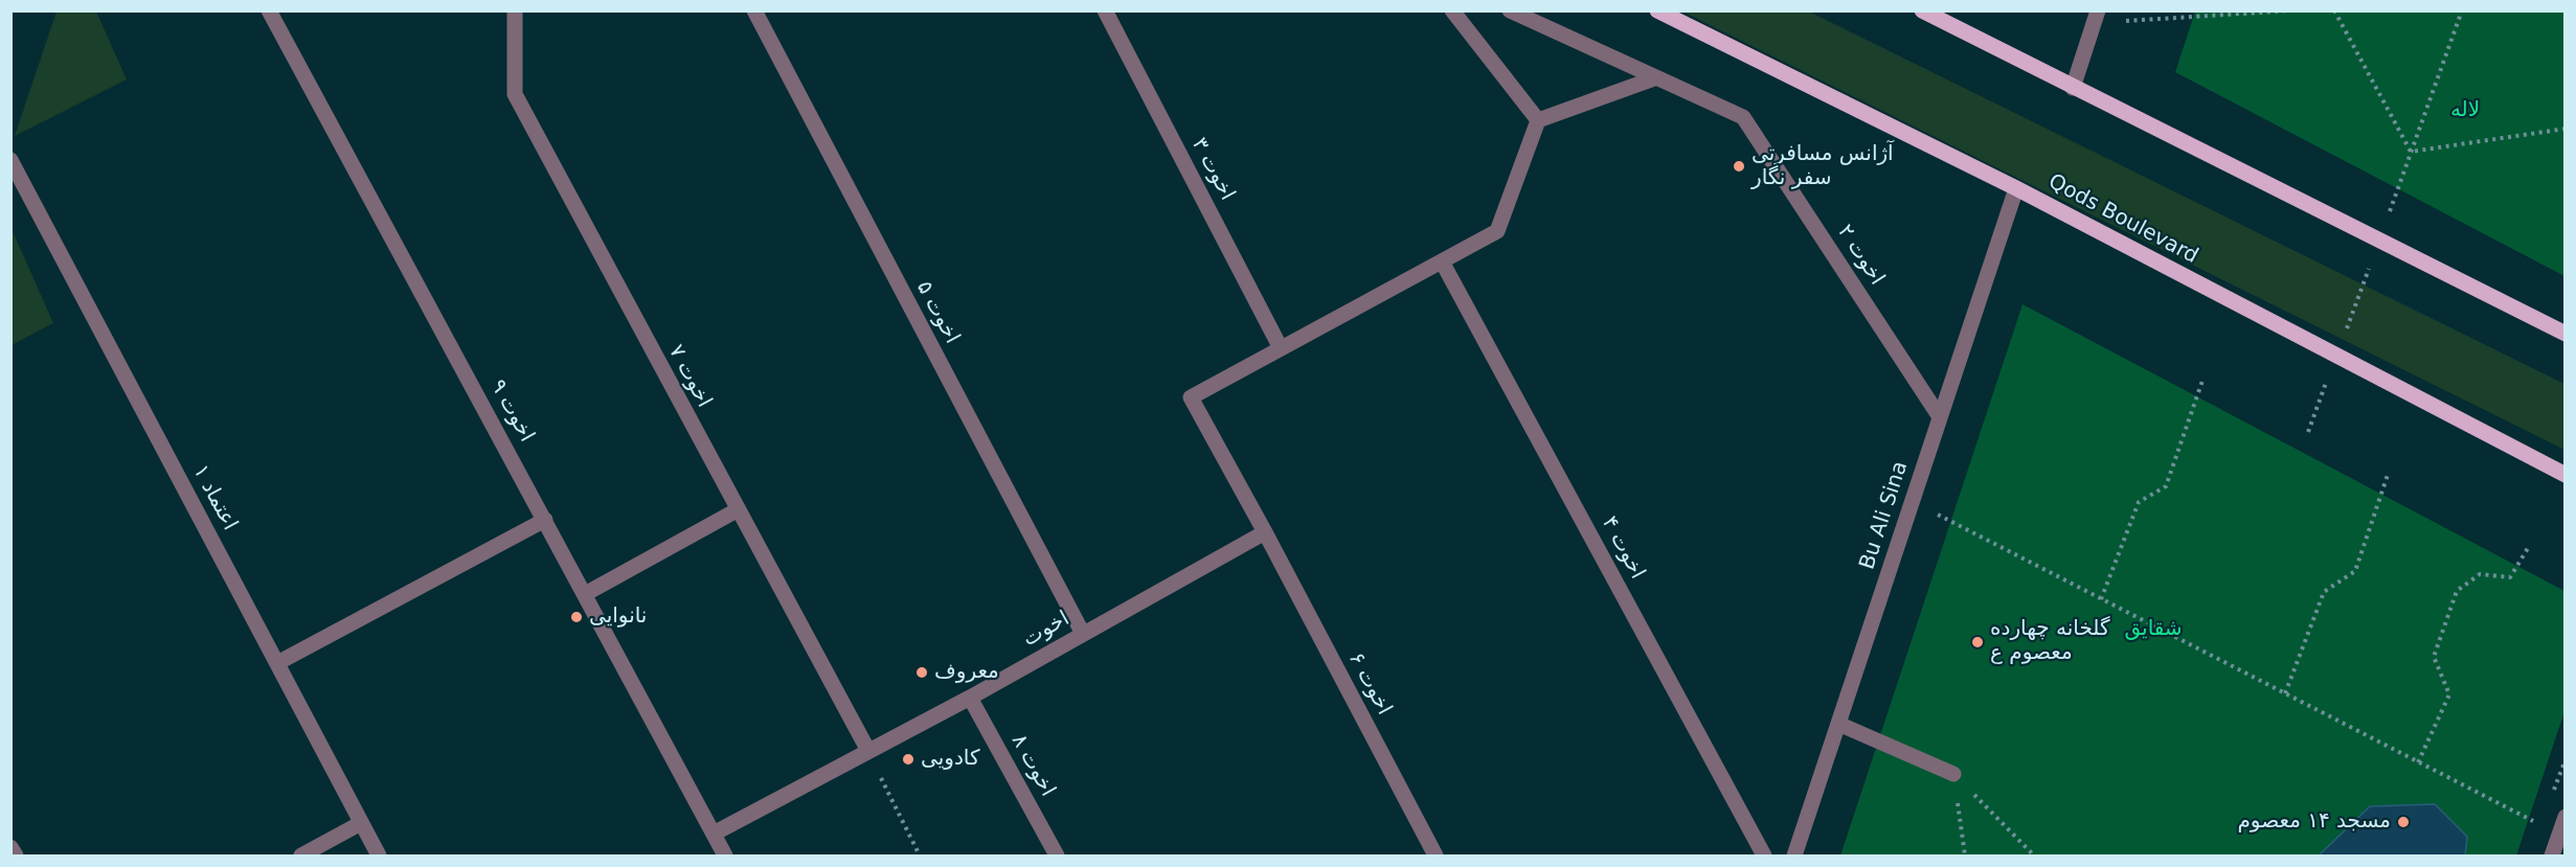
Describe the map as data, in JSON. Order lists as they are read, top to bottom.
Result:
{
  "streets": {
    "main road": ["Qods Boulevard"],
    "street": [
      "اخوت ۳",
      "اخوت ۲",
      "اخوت ۵",
      "اخوت ۷",
      "اخوت ۹",
      "اعتماد ۱",
      "Bu Ali Sina",
      "اخوت ۴",
      "اخوت",
      "اخوت ۶",
      "اخوت ۸"
    ]
  },
  "crossings": [
    ["اخوت ۳", "اخوت ۶"],
    ["Qods Boulevard", "Bu Ali Sina"],
    ["اخوت ۲", "Bu Ali Sina"],
    ["اخوت ۵", "اخوت"],
    ["اخوت ۷", "اخوت"],
    ["اخوت ۹", "اخوت"],
    ["اخوت", "اخوت ۶"],
    ["اخوت", "اخوت ۸"]
  ],
  "parks": ["لاله", "شقایق"],
  "places": [
    "آژانس مسافرتی سفر نگار",
    "نانوایی",
    "گلخانه چهارده معصوم ع",
    "معروف",
    "کادویی",
    "مسجد ۱۴ معصوم"
  ]
}
